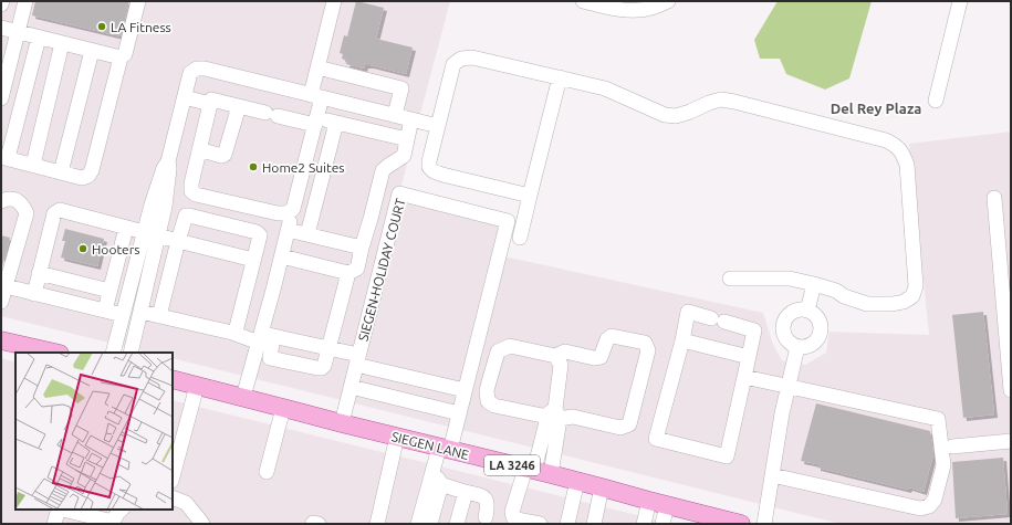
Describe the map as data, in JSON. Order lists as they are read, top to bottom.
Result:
{
  "streets": {
    "main road": ["SIEGEN LANE", "LA 3246"],
    "street": ["SIEGEN-HOLIDAY COURT"]
  },
  "crossings": [
    ["SIEGEN-HOLIDAY COURT", "SIEGEN LANE"]
  ],
  "districts": ["Del Rey Plaza"],
  "places": ["LA Fitness", "Home2 Suites", "Hooters"]
}
